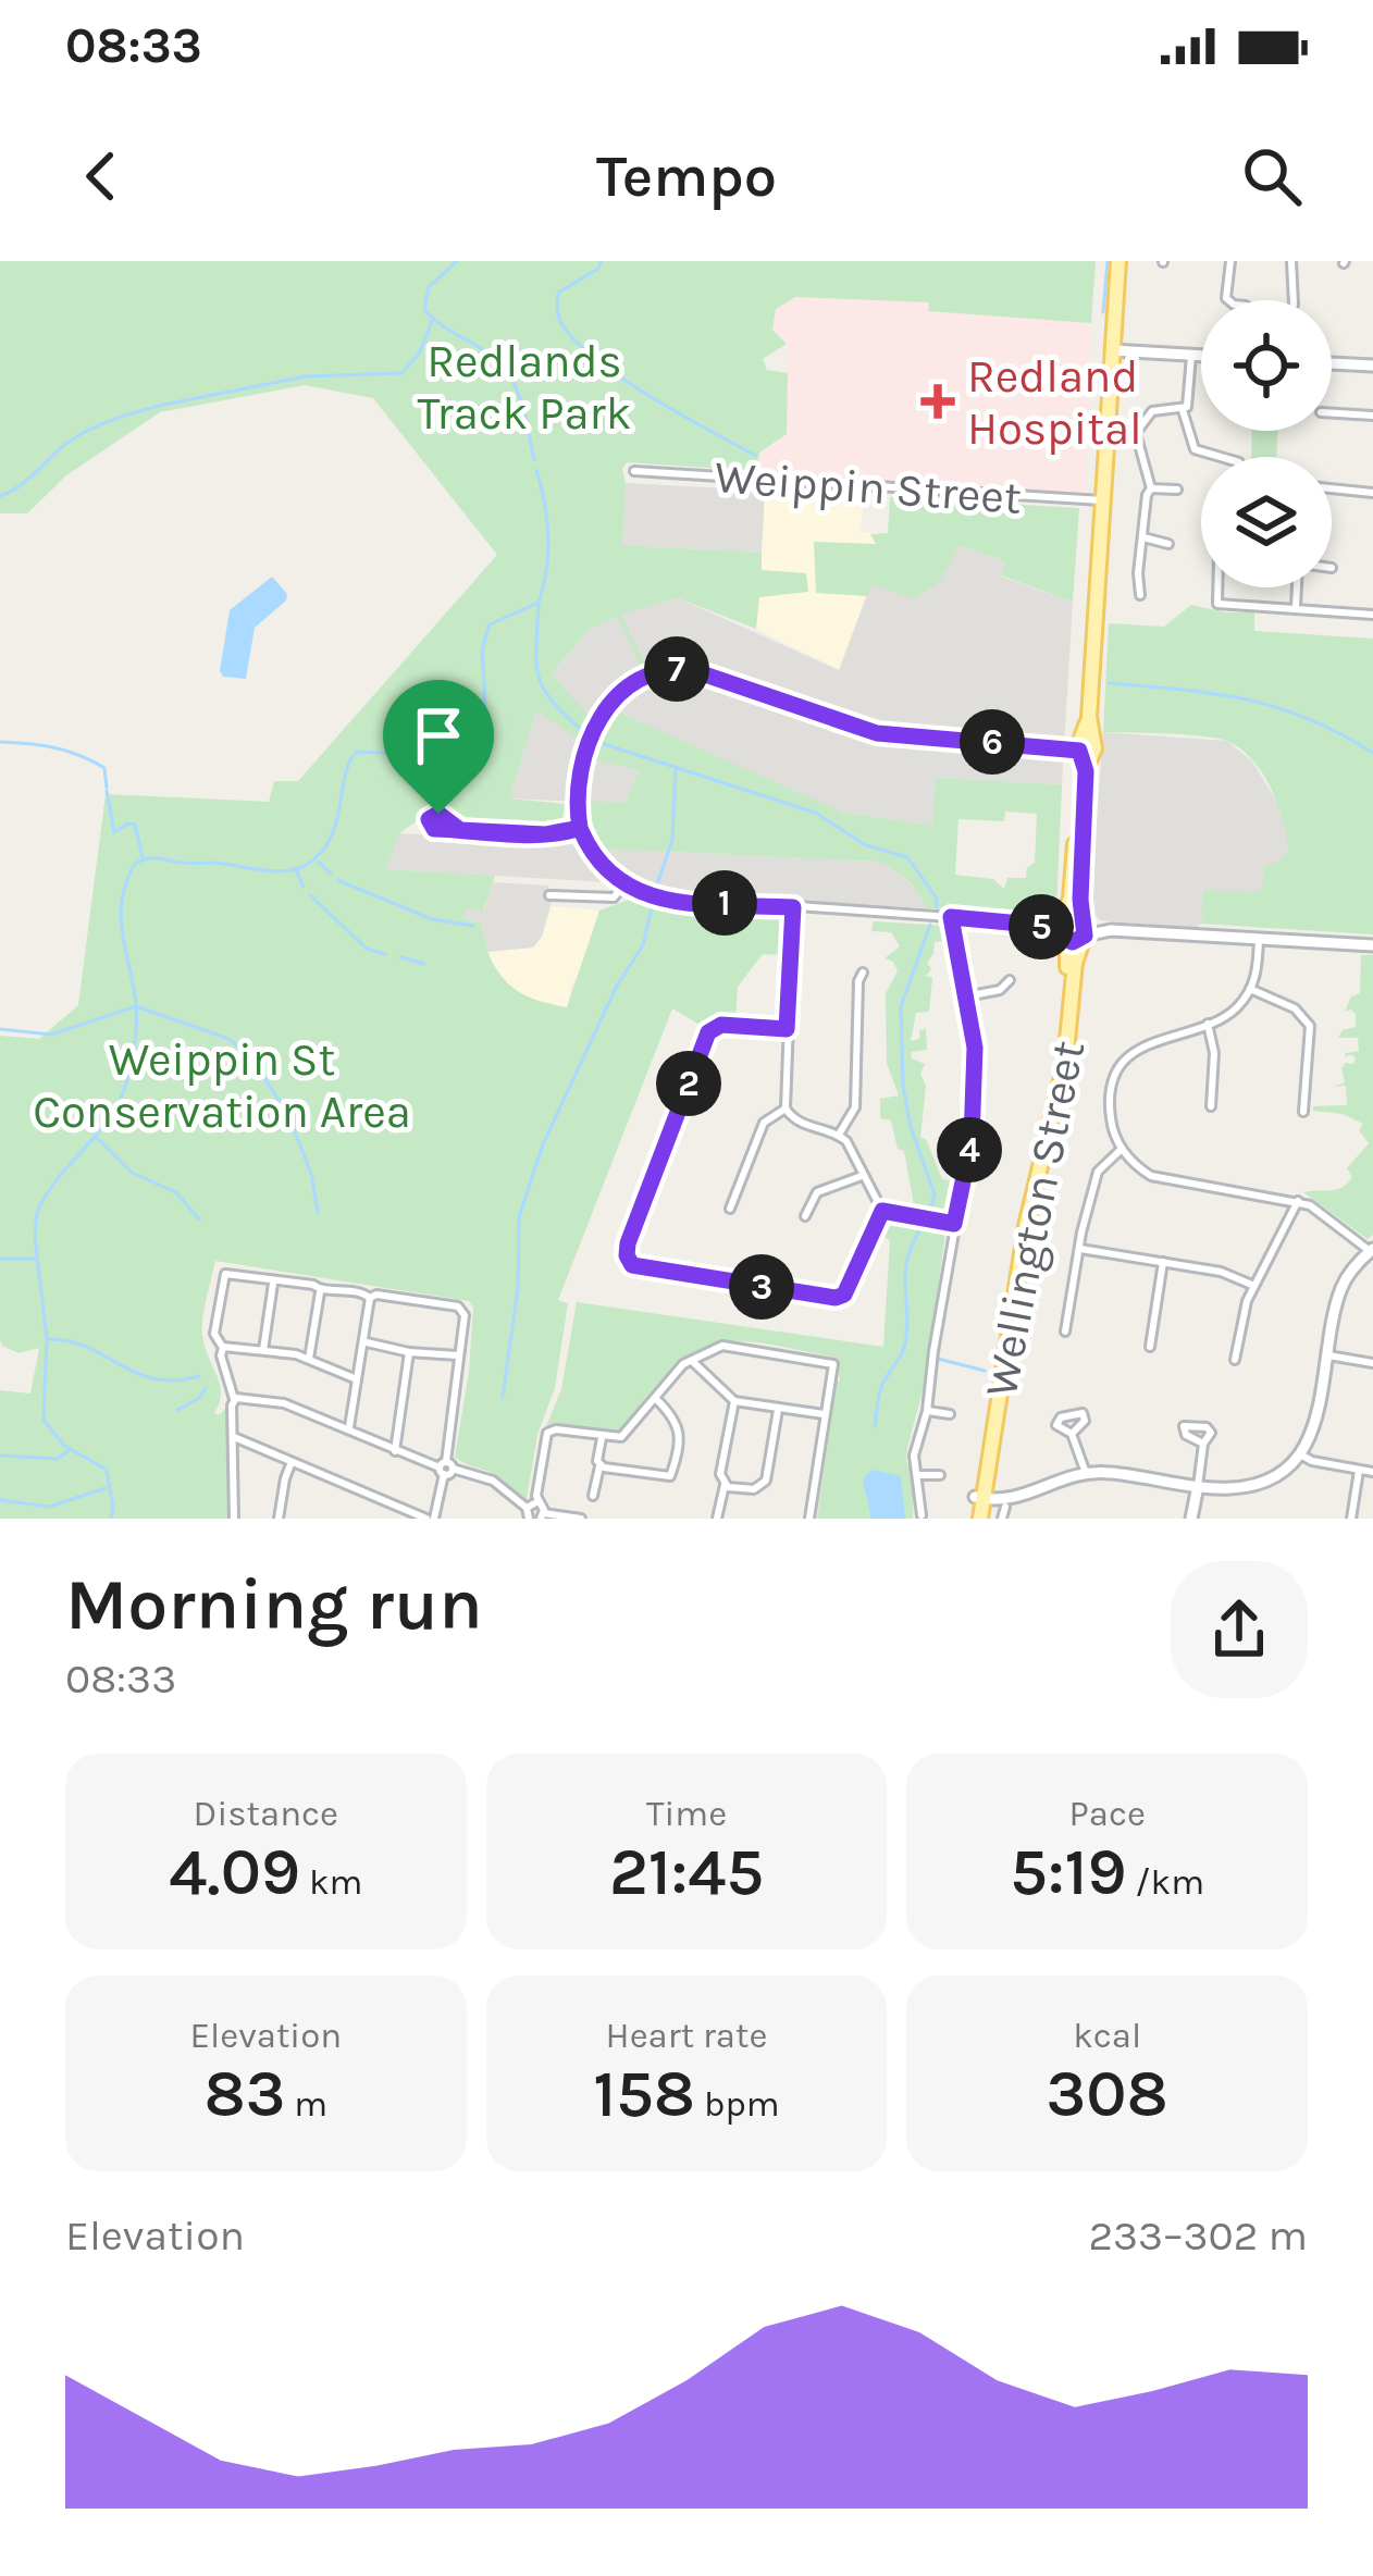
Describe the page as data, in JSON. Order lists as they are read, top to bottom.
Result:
{
  "streets": {
    "main road": ["Wellington Street"],
    "street": ["Weippin Street"]
  },
  "crossings": [
    ["Weippin Street", "Wellington Street"]
  ],
  "parks": ["Redlands Track Park", "Weippin St Conservation Area"],
  "places": {
    "health": ["Redland Hospital"]
  },
  "page": {
    "status": "08:33",
    "header": "Tempo",
    "pins": [
      "7",
      "6",
      "1",
      "5",
      "2",
      "4",
      "3"
    ],
    "heading": ["Morning run", "08:33"],
    "stats": [
      ["Distance", "4.09 km"],
      ["Time", "21:45"],
      ["Pace", "5:19 /km"],
      ["Elevation", "83 m"],
      ["Heart rate", "158 bpm"],
      ["kcal", "308"]
    ],
    "chart": ["Elevation", "233–302 m"]
  }
}
